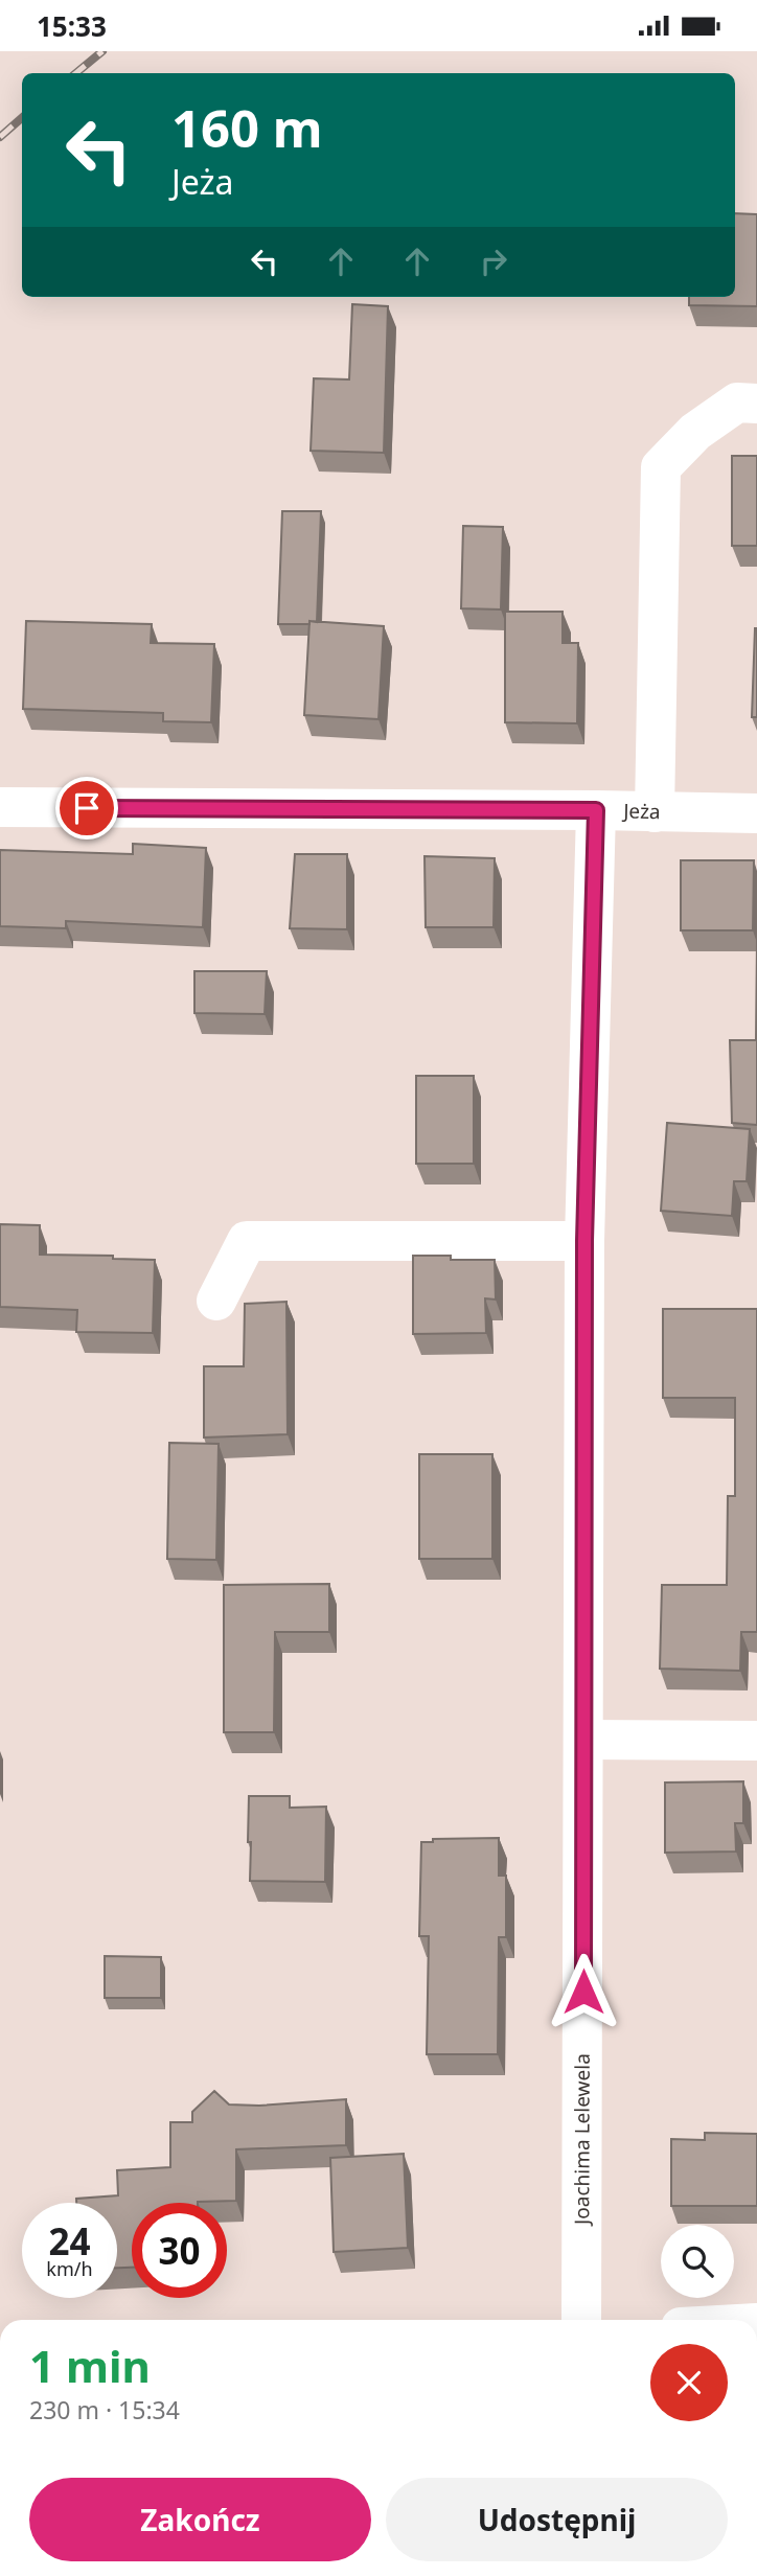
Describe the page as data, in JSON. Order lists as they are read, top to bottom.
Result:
{
  "streets": {
    "street": ["Jeża", "Joachima Lelewela"]
  },
  "crossings": [
    ["Jeża", "Joachima Lelewela"]
  ],
  "page": {
    "status": "15:33",
    "turn": ["160 m", "Jeża"],
    "speed": "24 km/h",
    "limit": "30",
    "heading": ["1 min", "230 m · 15:34"],
    "buttons": ["Zakończ", "Udostępnij"]
  }
}
